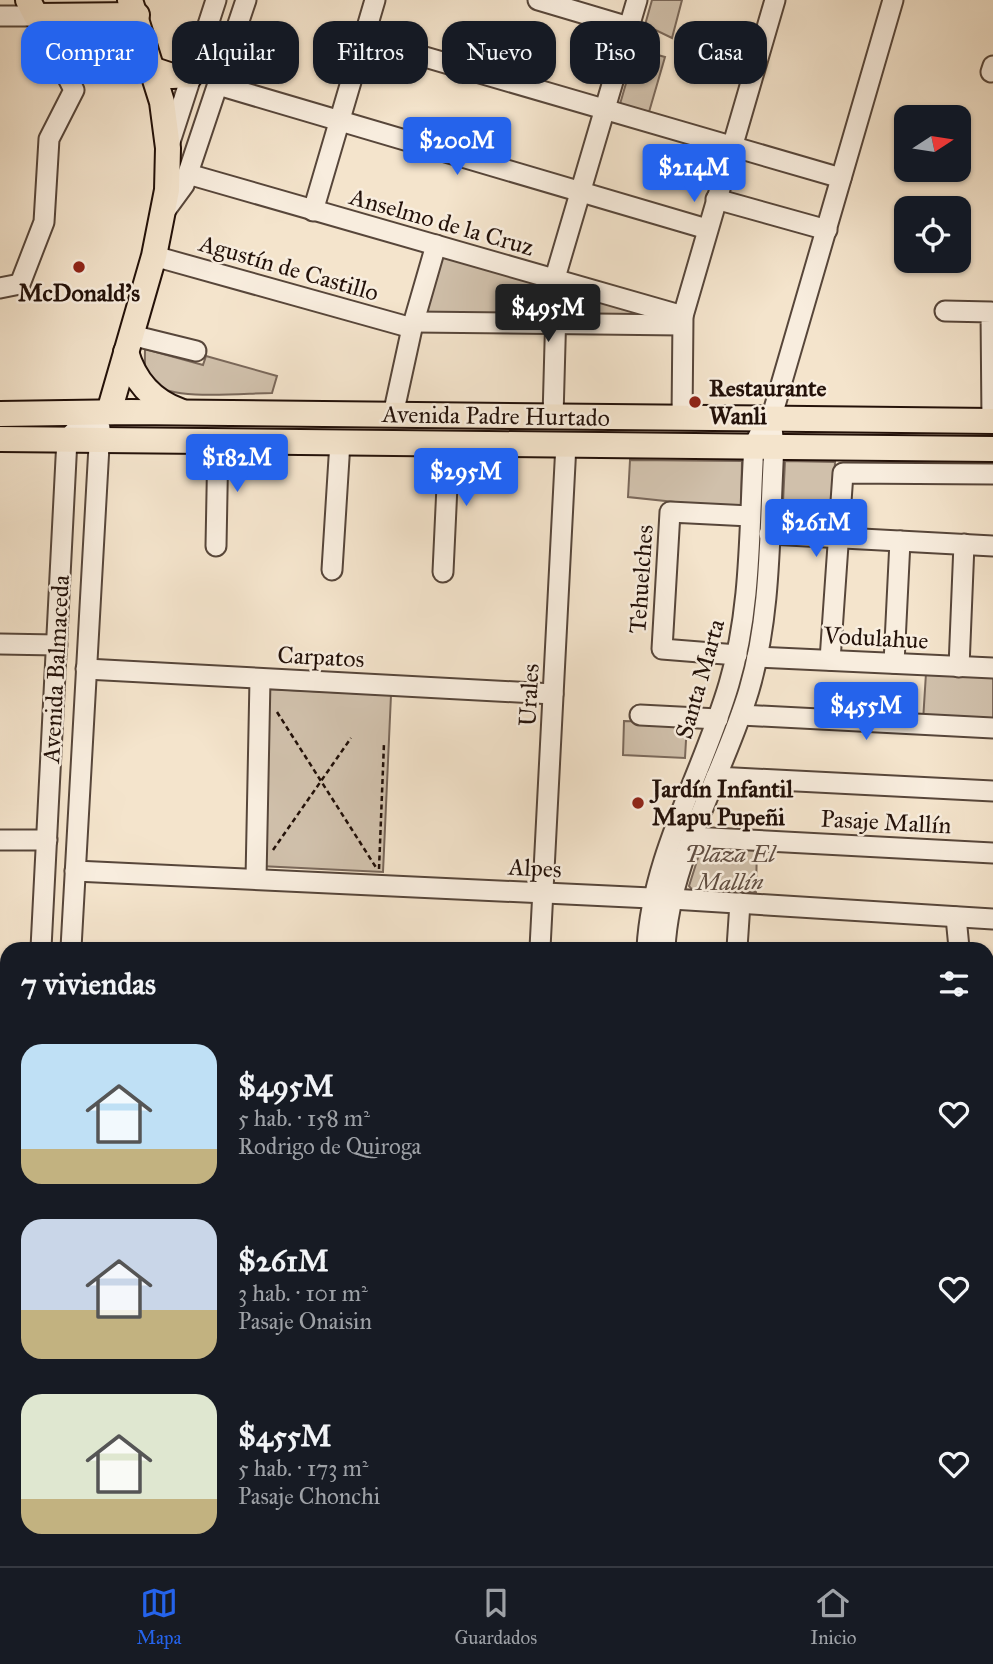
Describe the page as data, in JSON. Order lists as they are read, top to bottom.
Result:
{
  "streets": {
    "main road": ["Avenida Padre Hurtado", "Avenida Balmaceda"],
    "street": [
      "Anselmo de la Cruz",
      "Agustín de Castillo",
      "Tehuelches",
      "Vodulahue",
      "Carpatos",
      "Santa Marta",
      "Urales",
      "Pasaje Mallín",
      "Alpes"
    ]
  },
  "crossings": [
    ["Anselmo de la Cruz", "Agustín de Castillo"],
    ["Anselmo de la Cruz", "Avenida Balmaceda"],
    ["Agustín de Castillo", "Avenida Balmaceda"],
    ["Avenida Padre Hurtado", "Avenida Balmaceda"],
    ["Avenida Padre Hurtado", "Santa Marta"],
    ["Avenida Padre Hurtado", "Urales"],
    ["Tehuelches", "Santa Marta"],
    ["Vodulahue", "Santa Marta"],
    ["Carpatos", "Avenida Balmaceda"],
    ["Carpatos", "Urales"],
    ["Avenida Balmaceda", "Alpes"],
    ["Santa Marta", "Pasaje Mallín"],
    ["Santa Marta", "Alpes"],
    ["Urales", "Alpes"]
  ],
  "parks": ["Plaza El Mallín"],
  "places": ["McDonald's", "Restaurante Wanli", "Jardín Infantil Mapu Pupeñi"],
  "north": "right",
  "page": {
    "chip": [
      "Comprar",
      "Alquilar",
      "Filtros",
      "Nuevo",
      "Piso",
      "Casa"
    ],
    "price": [
      "$200M",
      "$214M",
      "$495M",
      "$182M",
      "$295M",
      "$261M",
      "$455M"
    ],
    "heading": "7 viviendas",
    "list": [
      {
        "name": "$495M",
        "note": "5 hab. · 158 m² · Rodrigo de Quiroga"
      },
      {
        "name": "$261M",
        "note": "3 hab. · 101 m² · Pasaje Onaisin"
      },
      {
        "name": "$455M",
        "note": "5 hab. · 173 m² · Pasaje Chonchi"
      }
    ],
    "tabs": ["Mapa", "Guardados", "Inicio"]
  }
}
